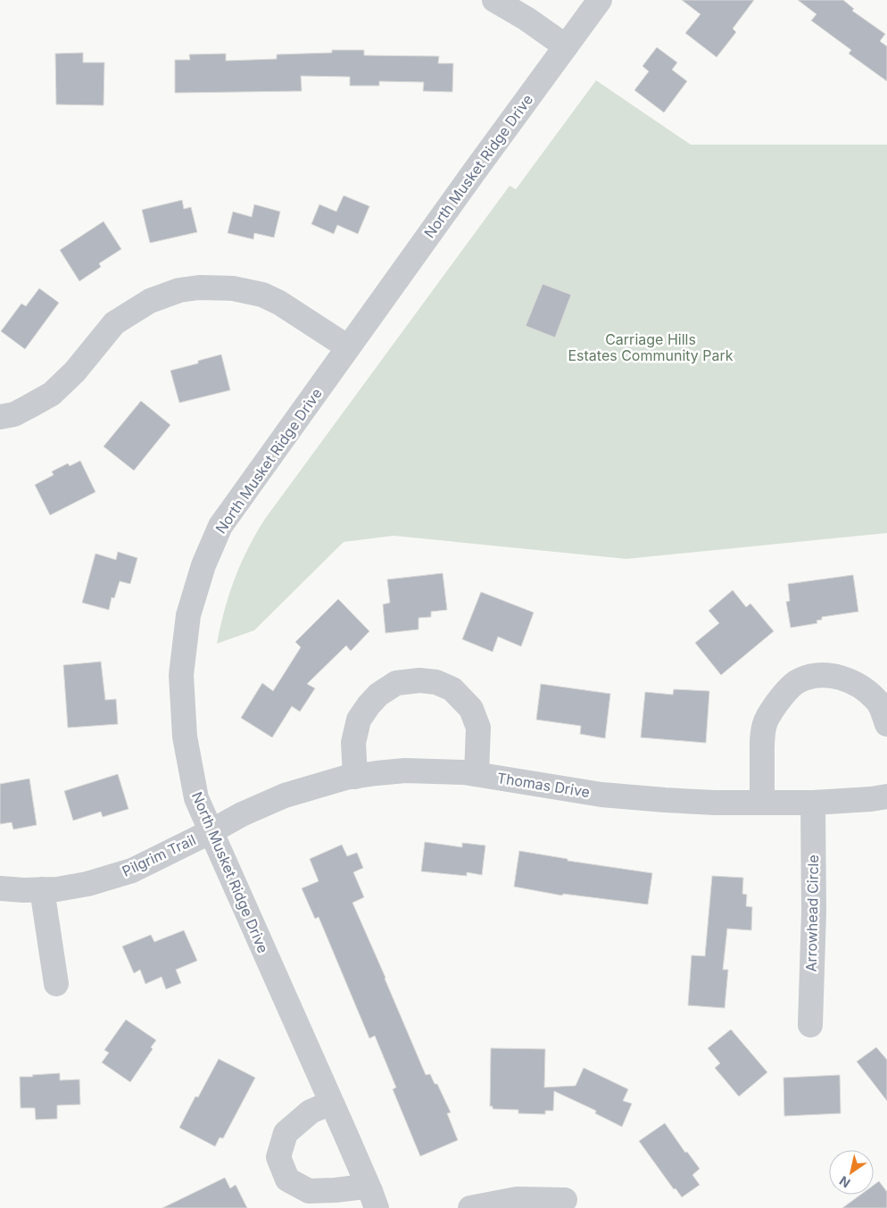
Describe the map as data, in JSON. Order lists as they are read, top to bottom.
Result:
{
  "streets": {
    "street": [
      "North Musket Ridge Drive",
      "Thomas Drive",
      "Pilgrim Trail",
      "Arrowhead Circle"
    ]
  },
  "crossings": [
    ["North Musket Ridge Drive", "Thomas Drive"],
    ["North Musket Ridge Drive", "Pilgrim Trail"],
    ["Thomas Drive", "Pilgrim Trail"],
    ["Thomas Drive", "Arrowhead Circle"]
  ],
  "parks": ["Carriage Hills Estates Community Park"],
  "north": "bottom left"
}
